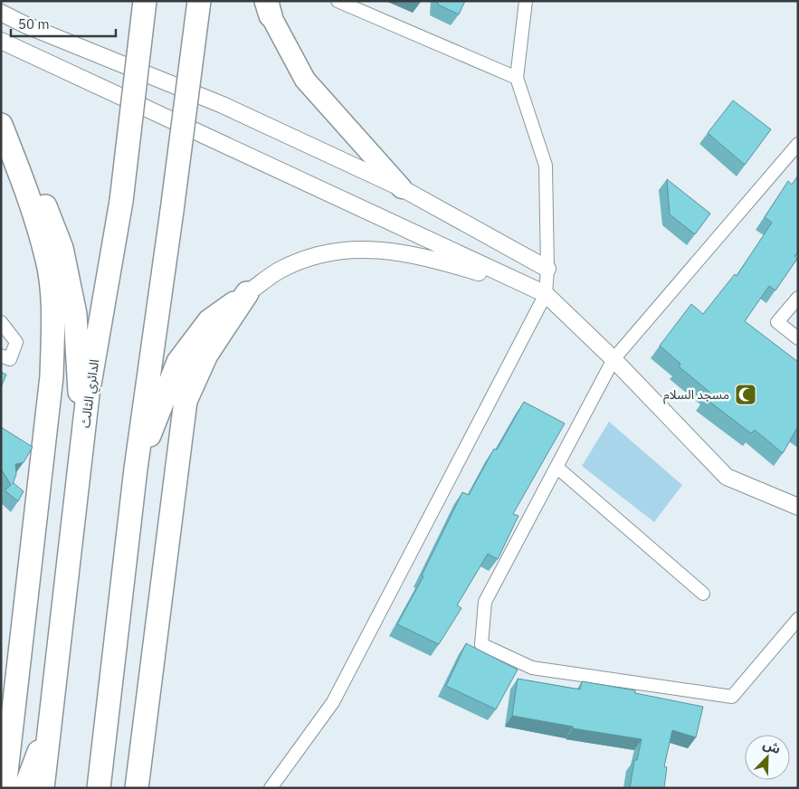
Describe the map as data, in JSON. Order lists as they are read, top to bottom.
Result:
{
  "streets": {
    "highway": ["الدائري الثالث"]
  },
  "places": {
    "mosque": ["مسجد السلام"]
  },
  "scale_bar": "50 m",
  "north": "top right"
}
